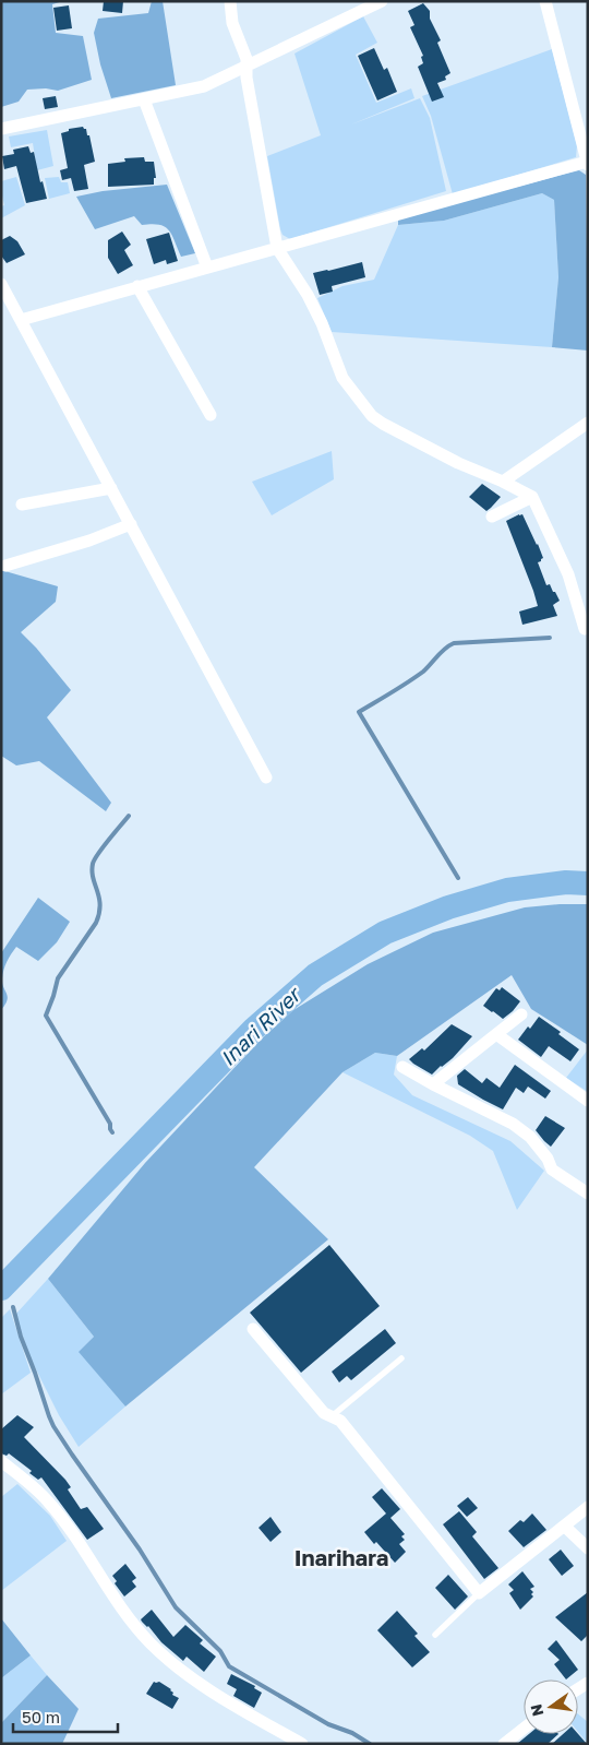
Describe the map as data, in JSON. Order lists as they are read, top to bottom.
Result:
{
  "districts": ["Inarihara"],
  "water": ["Inari River"],
  "scale_bar": "50 m",
  "north": "left"
}
